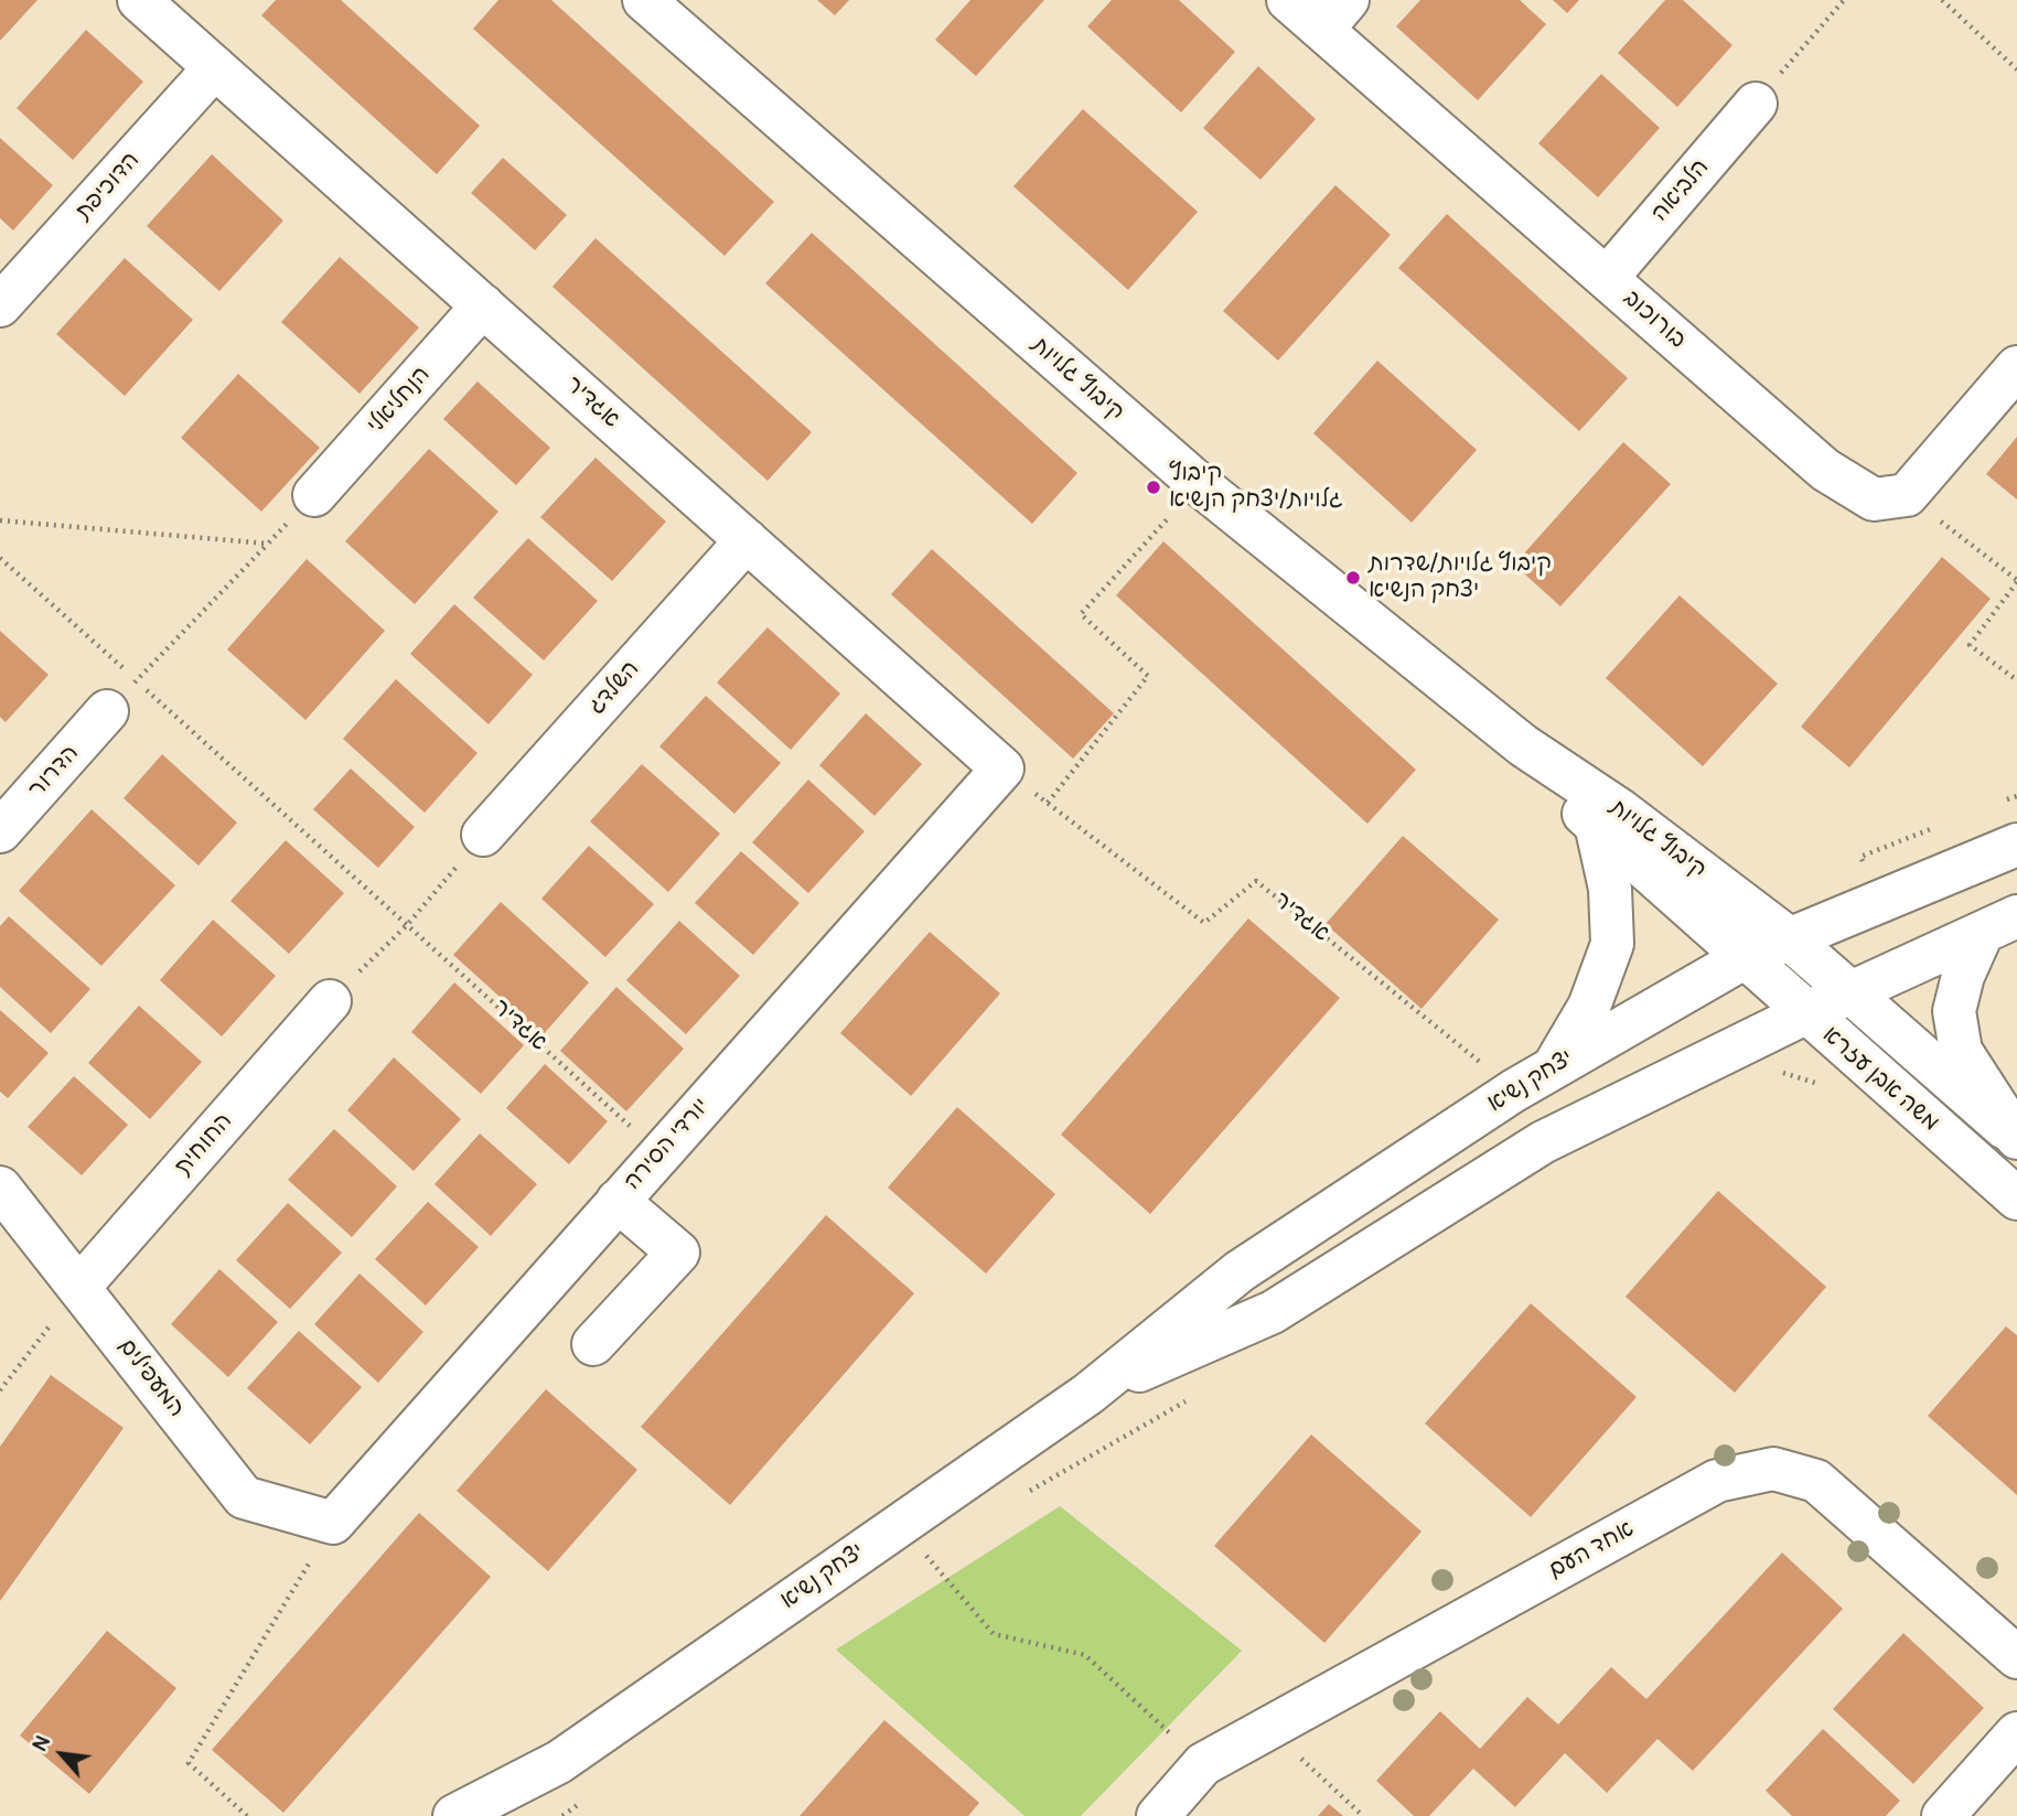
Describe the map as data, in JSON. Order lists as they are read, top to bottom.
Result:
{
  "streets": {
    "street": [
      "הדוכיפת",
      "הלביאה",
      "בורוכוב",
      "קיבוץ גלויות",
      "הנחליאלי",
      "אגדיר",
      "השלדג",
      "הדרור",
      "משה אבן עזרא",
      "יצחק נשיא",
      "החוחית",
      "יורדי הסירה",
      "המעפילים",
      "אחד העם"
    ]
  },
  "crossings": [
    ["הדוכיפת", "אגדיר"],
    ["הלביאה", "בורוכוב"],
    ["קיבוץ גלויות", "משה אבן עזרא"],
    ["קיבוץ גלויות", "יצחק נשיא"],
    ["הנחליאלי", "אגדיר"],
    ["אגדיר", "השלדג"],
    ["אגדיר", "יצחק נשיא"],
    ["אגדיר", "יורדי הסירה"],
    ["משה אבן עזרא", "יצחק נשיא"],
    ["החוחית", "המעפילים"],
    ["יורדי הסירה", "המעפילים"]
  ],
  "places": ["קיבוץ גלויות/יצחק הנשיא", "קיבוץ גלויות/שדרות יצחק הנשיא"],
  "north": "top left"
}
